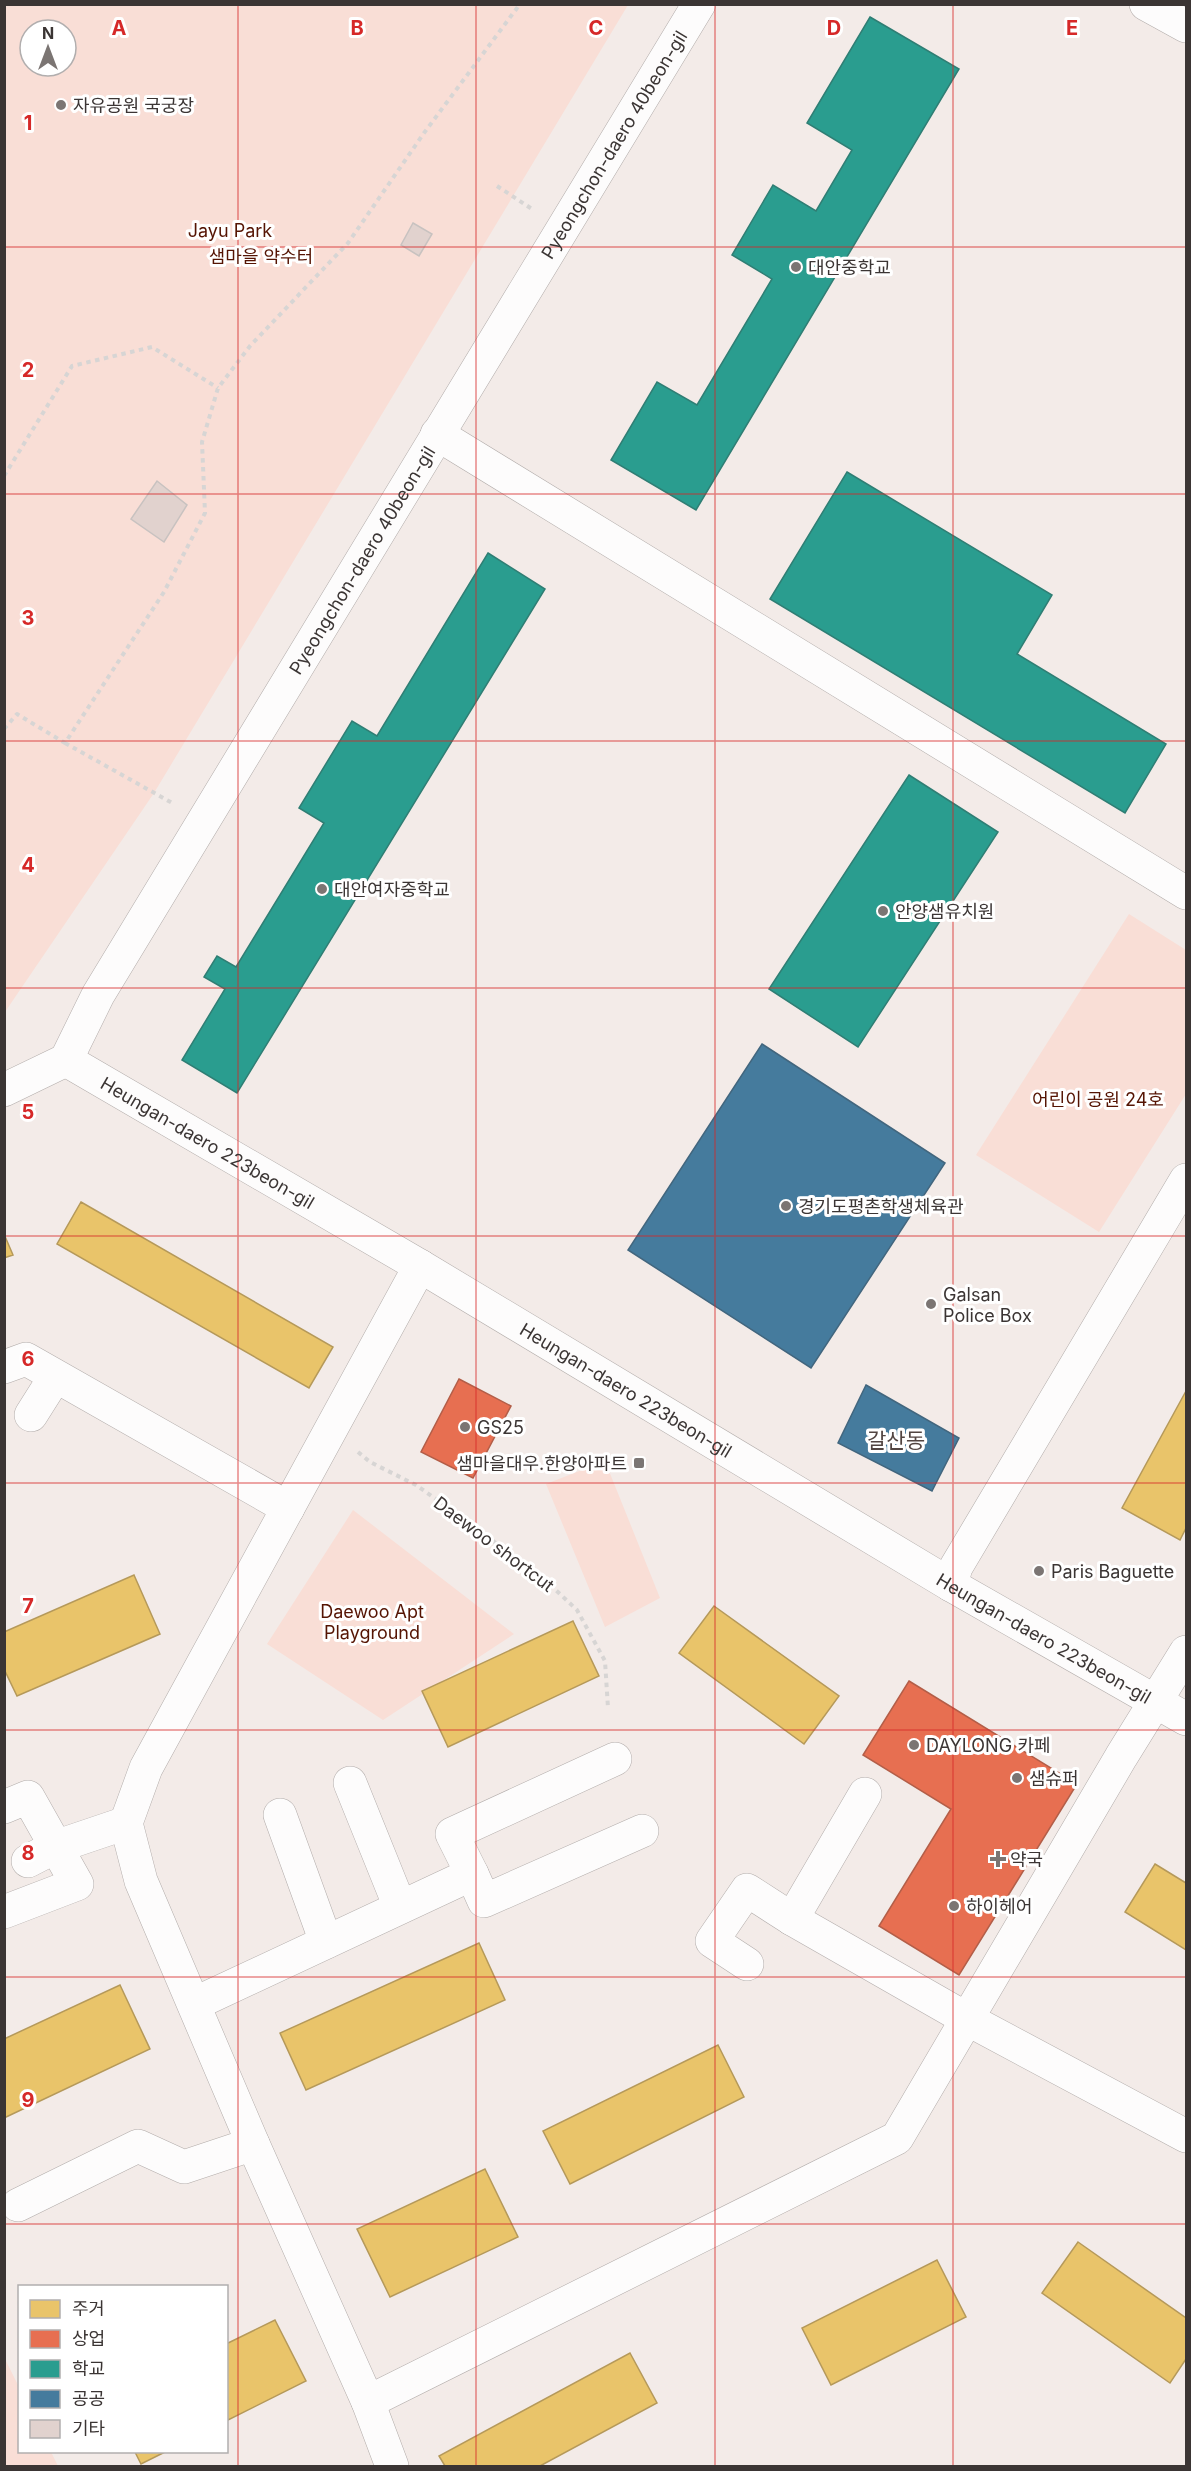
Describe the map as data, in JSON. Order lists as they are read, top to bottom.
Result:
{
  "streets": {
    "street": ["Pyeongchon-daero 40beon-gil", "Heungan-daero 223beon-gil"],
    "path": ["Daewoo shortcut"]
  },
  "crossings": [
    ["Pyeongchon-daero 40beon-gil", "Heungan-daero 223beon-gil"]
  ],
  "districts": ["갈산동"],
  "parks": [
    "Jayu Park",
    "샘마을 약수터",
    "어린이 공원 24호",
    "Daewoo Apt Playground"
  ],
  "places": {
    "other": [
      "자유공원 국궁장",
      "대안중학교",
      "대안여자중학교",
      "안양샘유치원",
      "경기도평촌학생체육관",
      "Galsan Police Box",
      "GS25",
      "Paris Baguette",
      "DAYLONG 카페",
      "샘슈퍼",
      "하이헤어"
    ],
    "transit": ["샘마을대우.한양아파트"],
    "health": ["약국"]
  },
  "legend": [
    "주거",
    "상업",
    "학교",
    "공공",
    "기타"
  ],
  "north": "top",
  "grid": {
    "columns": [
      "A",
      "B",
      "C",
      "D",
      "E"
    ],
    "rows": [
      "1",
      "2",
      "3",
      "4",
      "5",
      "6",
      "7",
      "8",
      "9"
    ]
  }
}
